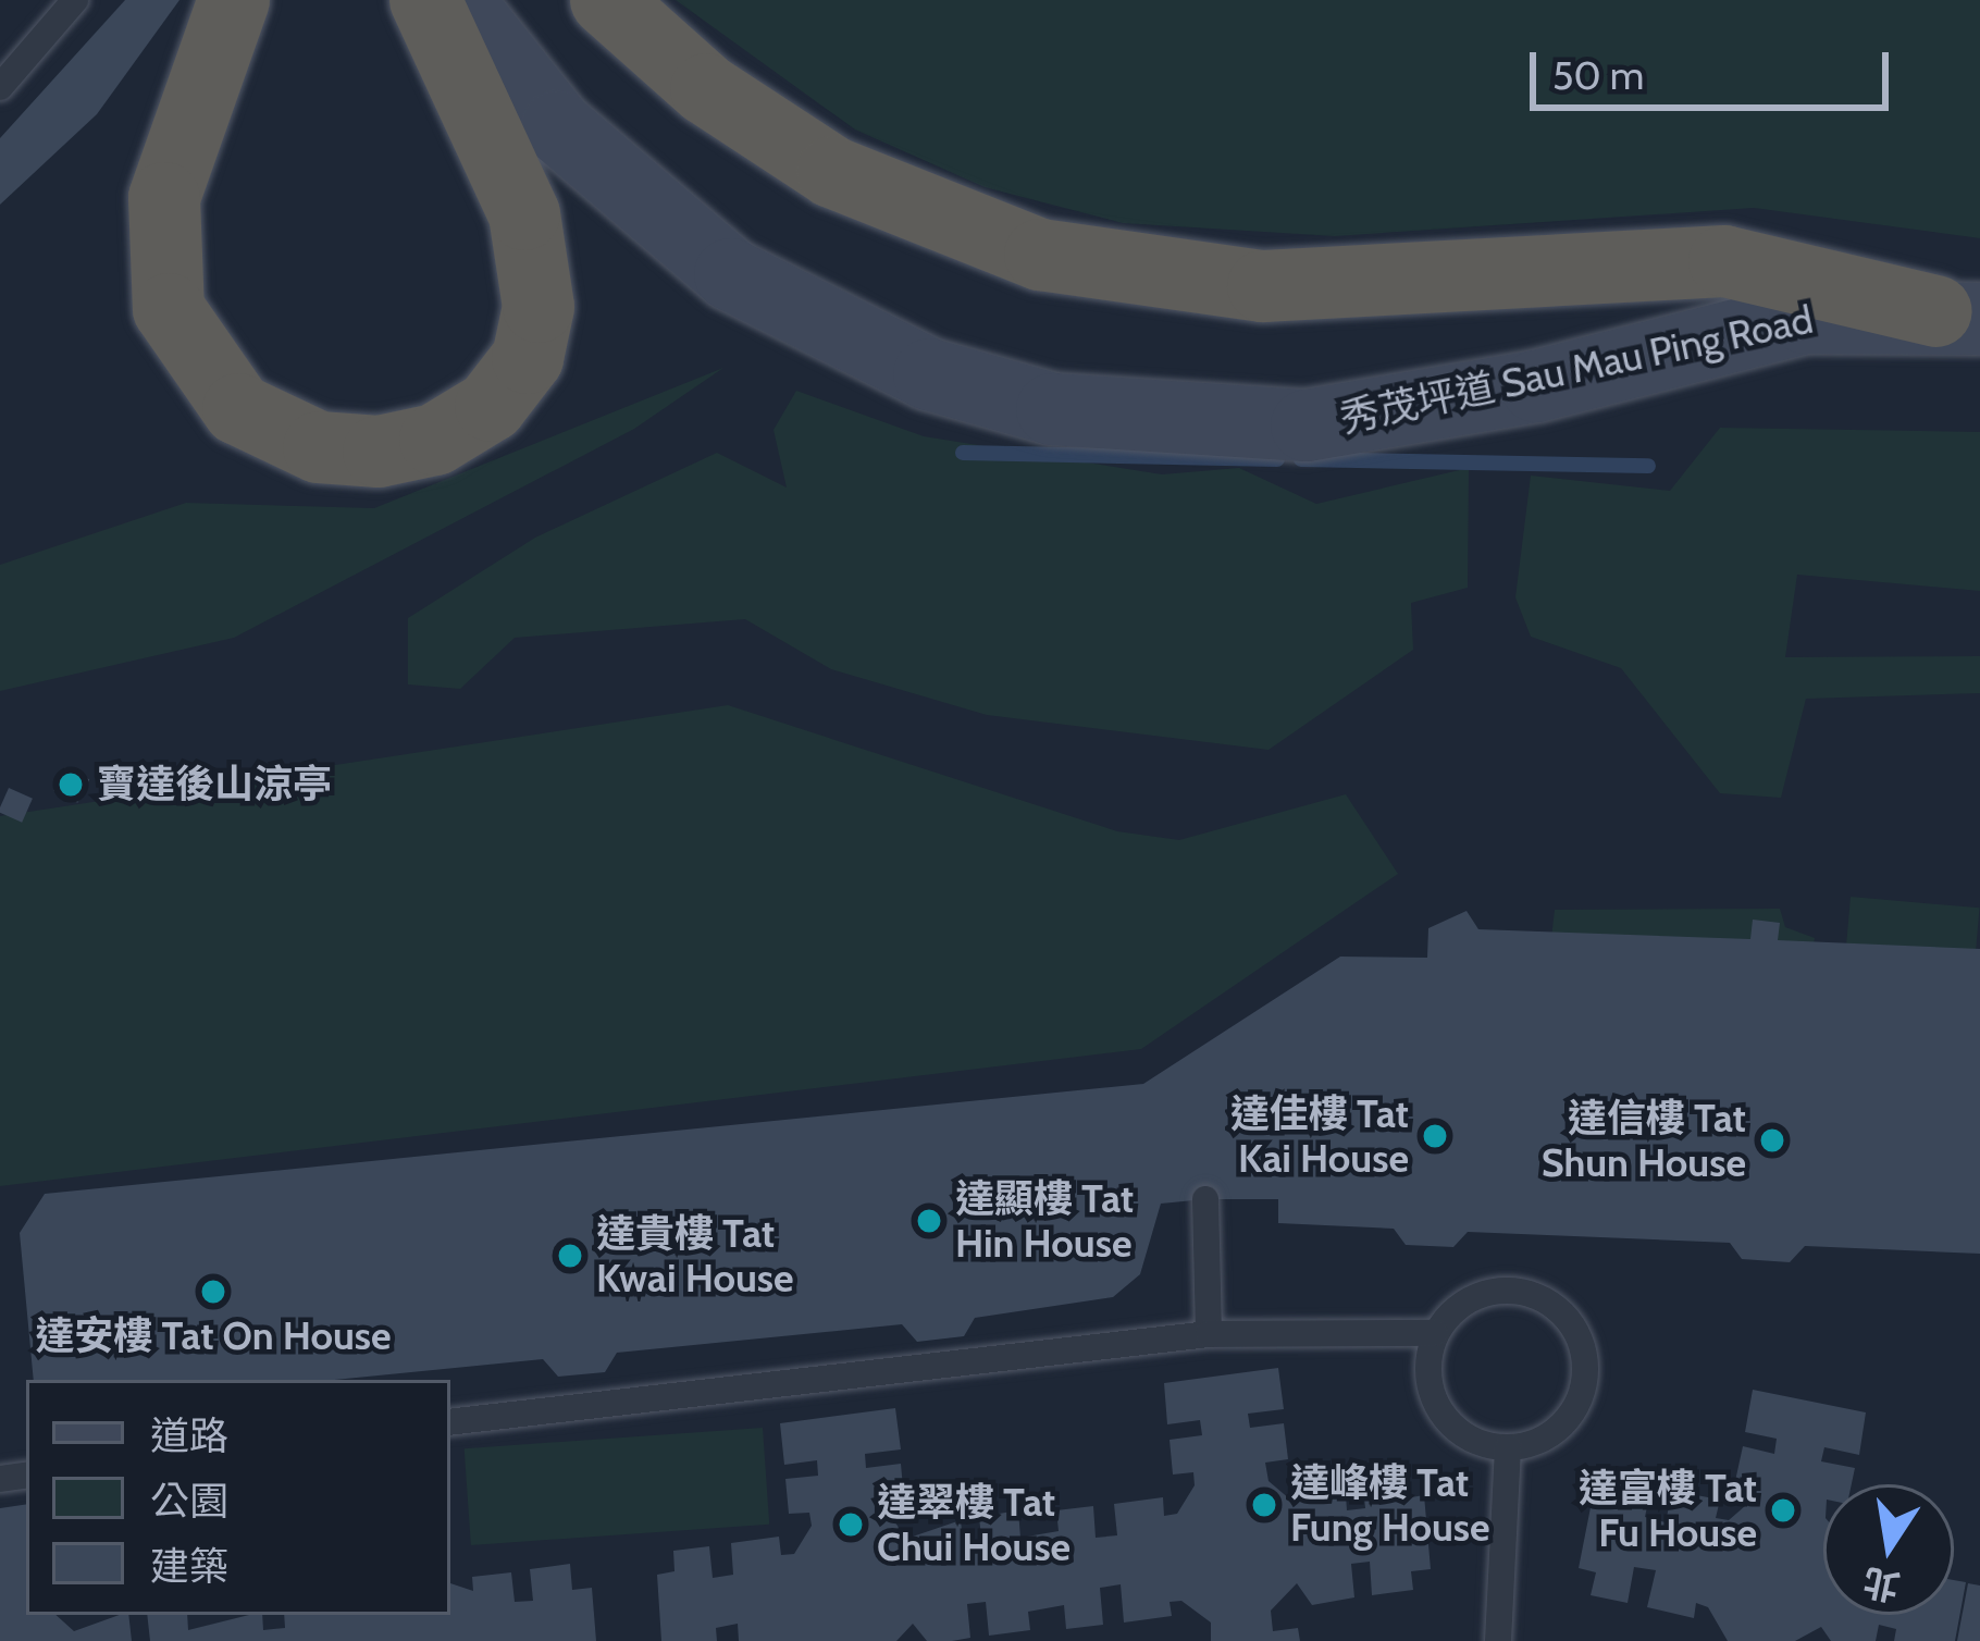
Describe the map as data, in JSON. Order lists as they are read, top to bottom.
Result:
{
  "streets": {
    "main road": ["秀茂坪道 Sau Mau Ping Road"]
  },
  "places": [
    "寶達後山涼亭",
    "達佳樓 Tat Kai House",
    "達信樓 Tat Shun House",
    "達顯樓 Tat Hin House",
    "達貴樓 Tat Kwai House",
    "達安樓 Tat On House",
    "達峰樓 Tat Fung House",
    "達富樓 Tat Fu House",
    "達翠樓 Tat Chui House"
  ],
  "legend": ["道路", "公園", "建築"],
  "scale_bar": "50 m",
  "north": "bottom"
}
